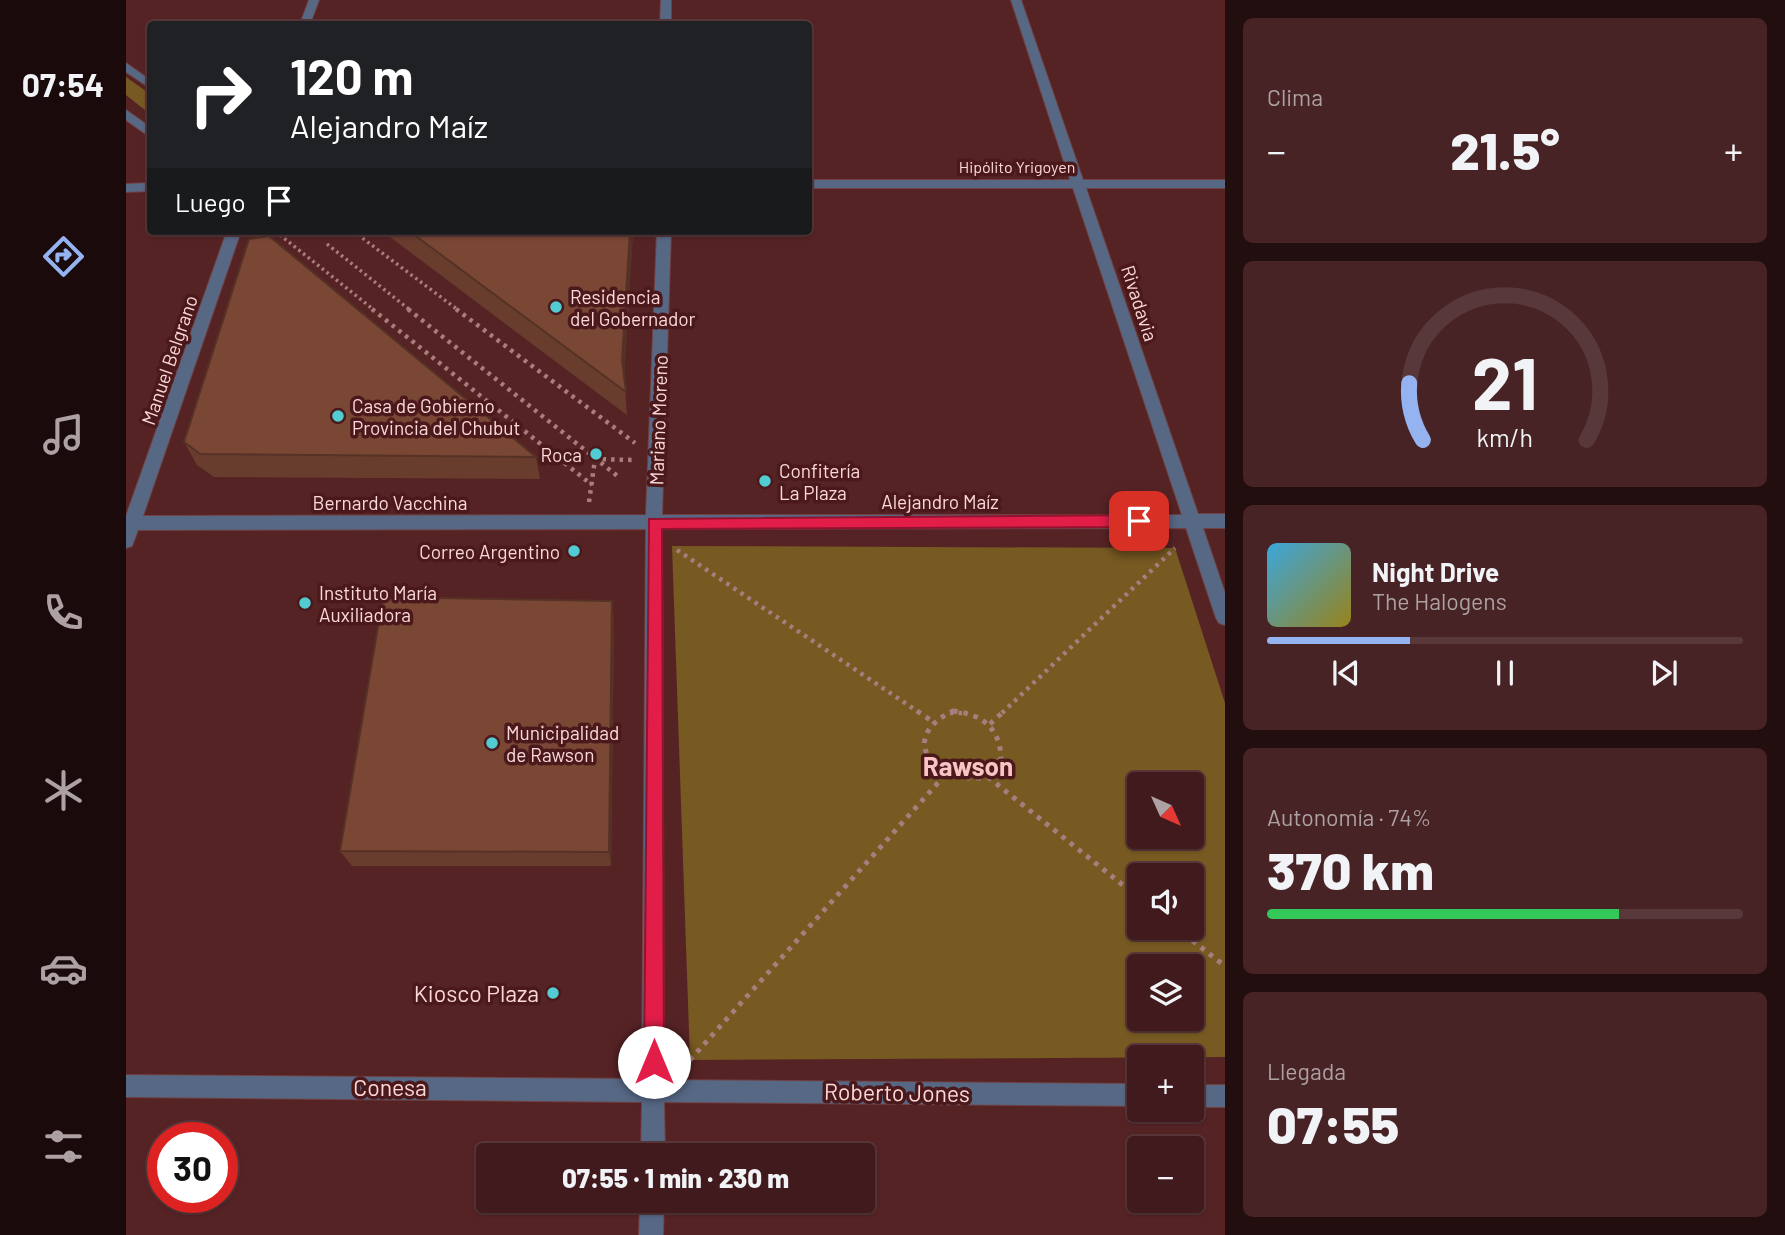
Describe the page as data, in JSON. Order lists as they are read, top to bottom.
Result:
{
  "streets": {
    "street": [
      "Hipólito Yrigoyen",
      "Rivadavia",
      "Manuel Belgrano",
      "Mariano Moreno",
      "Alejandro Maíz",
      "Bernardo Vacchina",
      "Conesa",
      "Roberto Jones"
    ]
  },
  "crossings": [
    ["Hipólito Yrigoyen", "Rivadavia"],
    ["Rivadavia", "Alejandro Maíz"],
    ["Manuel Belgrano", "Bernardo Vacchina"],
    ["Mariano Moreno", "Alejandro Maíz"],
    ["Mariano Moreno", "Bernardo Vacchina"],
    ["Mariano Moreno", "Conesa"],
    ["Mariano Moreno", "Roberto Jones"],
    ["Alejandro Maíz", "Bernardo Vacchina"],
    ["Conesa", "Roberto Jones"]
  ],
  "districts": ["Rawson"],
  "places": [
    "Residencia del Gobernador",
    "Casa de Gobierno Provincia del Chubut",
    "Roca",
    "Confitería La Plaza",
    "Correo Argentino",
    "Instituto María Auxiliadora",
    "Municipalidad de Rawson",
    "Kiosco Plaza"
  ],
  "north": "bottom right",
  "page": {
    "tabs": "07:54",
    "tile": [
      "Clima",
      ["Autonomía · 74%", "370 km"],
      ["Llegada", "07:55"]
    ],
    "turn": ["120 m", "Alejandro Maíz"],
    "heat": ["−", "21.5°", "+"],
    "then": "Luego",
    "song": ["Night Drive", "The Halogens"],
    "map_buttons": ["+", "−"],
    "limit": "30",
    "trip": "07:55 · 1 min · 230 m",
    "gauge": ["21", "km/h"]
  }
}
